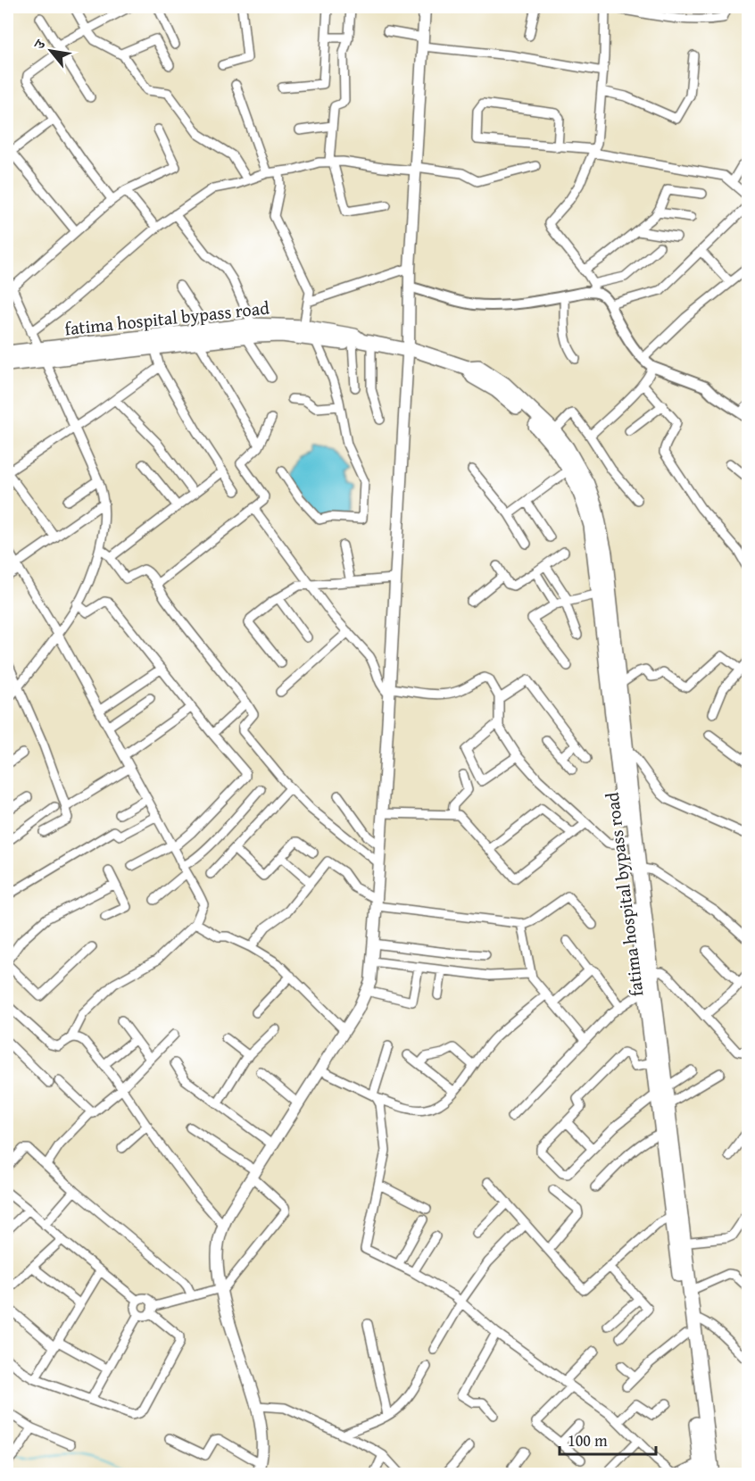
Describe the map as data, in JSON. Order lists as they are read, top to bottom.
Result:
{
  "streets": {
    "highway": ["fatima hospital bypass road"]
  },
  "scale_bar": "100 m",
  "north": "top left"
}
